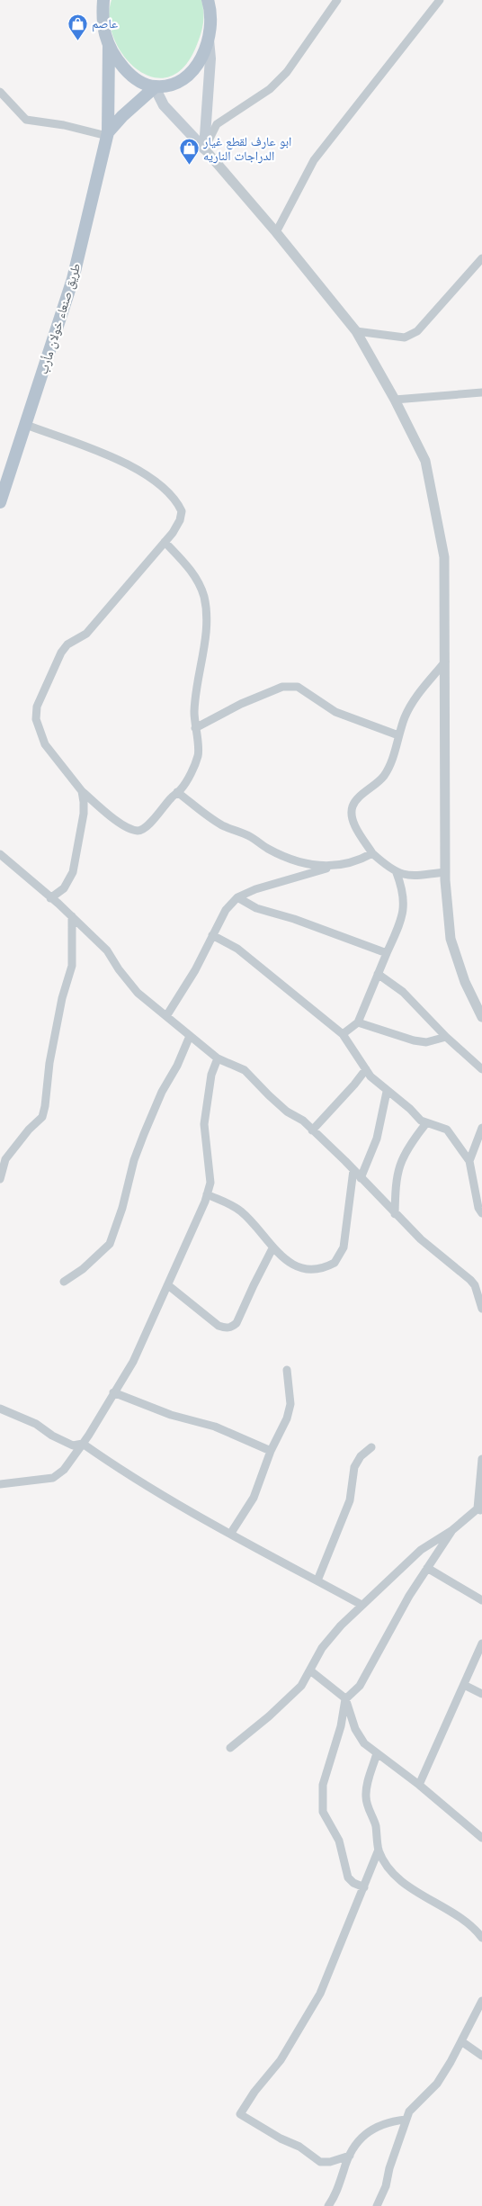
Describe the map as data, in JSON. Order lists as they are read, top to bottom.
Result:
{
  "streets": {
    "main road": ["طريق صنعاء خولان مأرب"]
  },
  "places": {
    "shop": ["عاصم", "ابو عارف لقطع غيار الدراجات الناريه"]
  }
}
